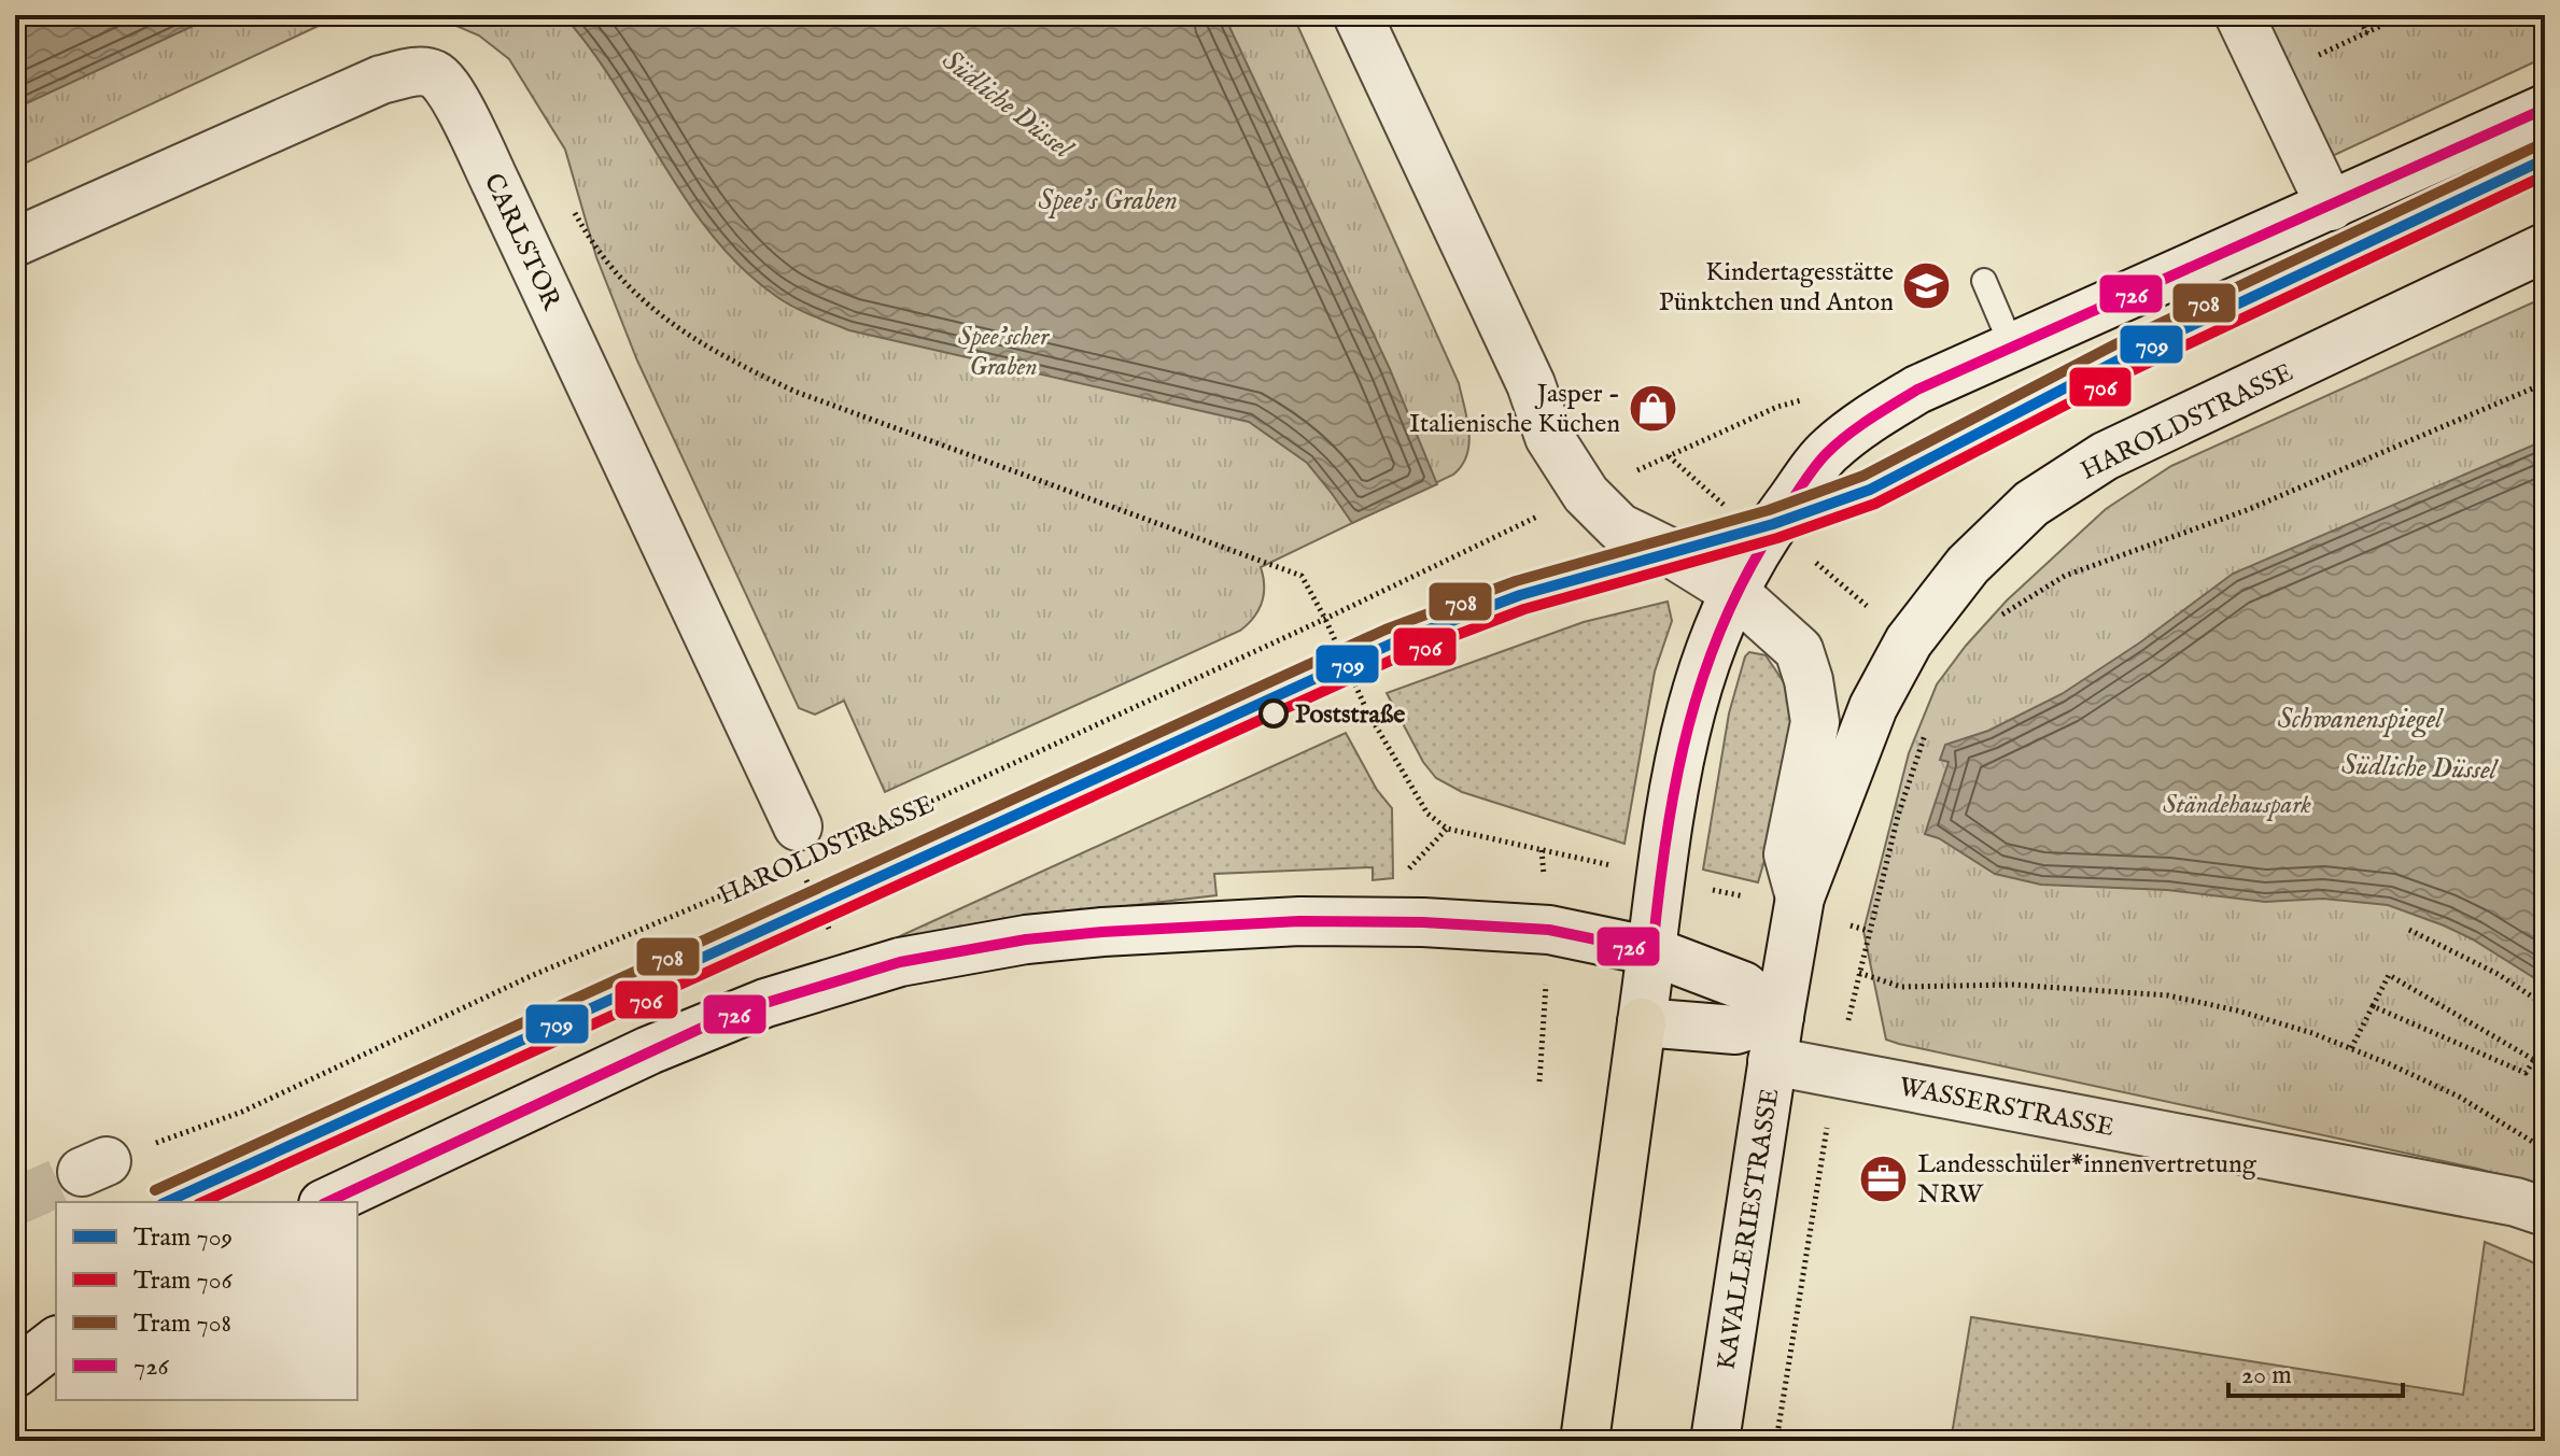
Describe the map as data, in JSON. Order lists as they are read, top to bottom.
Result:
{
  "streets": {
    "street": [
      "CARLSTOR",
      "HAROLDSTRASSE",
      "WASSERSTRASSE",
      "KAVALLERIESTRASSE"
    ]
  },
  "crossings": [
    ["HAROLDSTRASSE", "KAVALLERIESTRASSE"],
    ["WASSERSTRASSE", "KAVALLERIESTRASSE"]
  ],
  "water": ["Südliche Düssel", "Spee's Graben", "Schwanenspiegel"],
  "parks": ["Spee'scher Graben", "Ständehauspark"],
  "places": {
    "school or university": ["Kindertagesstätte Pünktchen und Anton"],
    "shop": ["Jasper - Italienische Küchen"],
    "other": ["Poststraße"],
    "office": ["Landesschüler*innenvertretung NRW"]
  },
  "lines": [
    "transit line 726",
    "tram line 708",
    "tram line 709",
    "tram line 706"
  ],
  "legend": [
    "Tram 709",
    "Tram 706",
    "Tram 708",
    "726"
  ],
  "scale_bar": "20 m"
}
